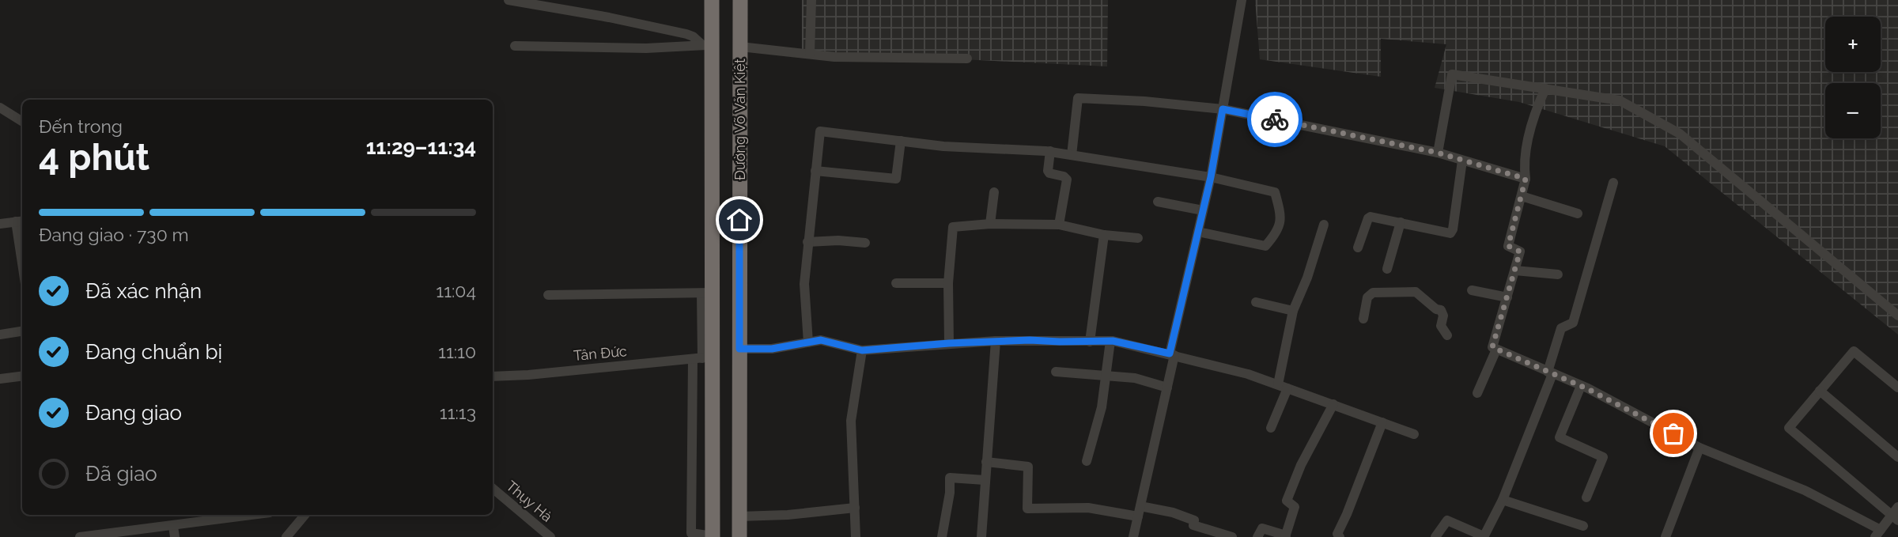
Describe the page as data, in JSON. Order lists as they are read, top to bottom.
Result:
{
  "streets": {
    "highway": ["Đường Võ Văn Kiệt"],
    "street": ["Tân Đức", "Thụy Hà"]
  },
  "crossings": [
    ["Đường Võ Văn Kiệt", "Tân Đức"]
  ],
  "page": {
    "map_buttons": ["+", "−"],
    "heading": ["4 phút", "Đến trong", "11:29–11:34"],
    "bar": "Đang giao · 730 m",
    "list": [
      ["Đã xác nhận", "11:04"],
      ["Đang chuẩn bị", "11:10"],
      ["Đang giao", "11:13"],
      "Đã giao"
    ]
  }
}
